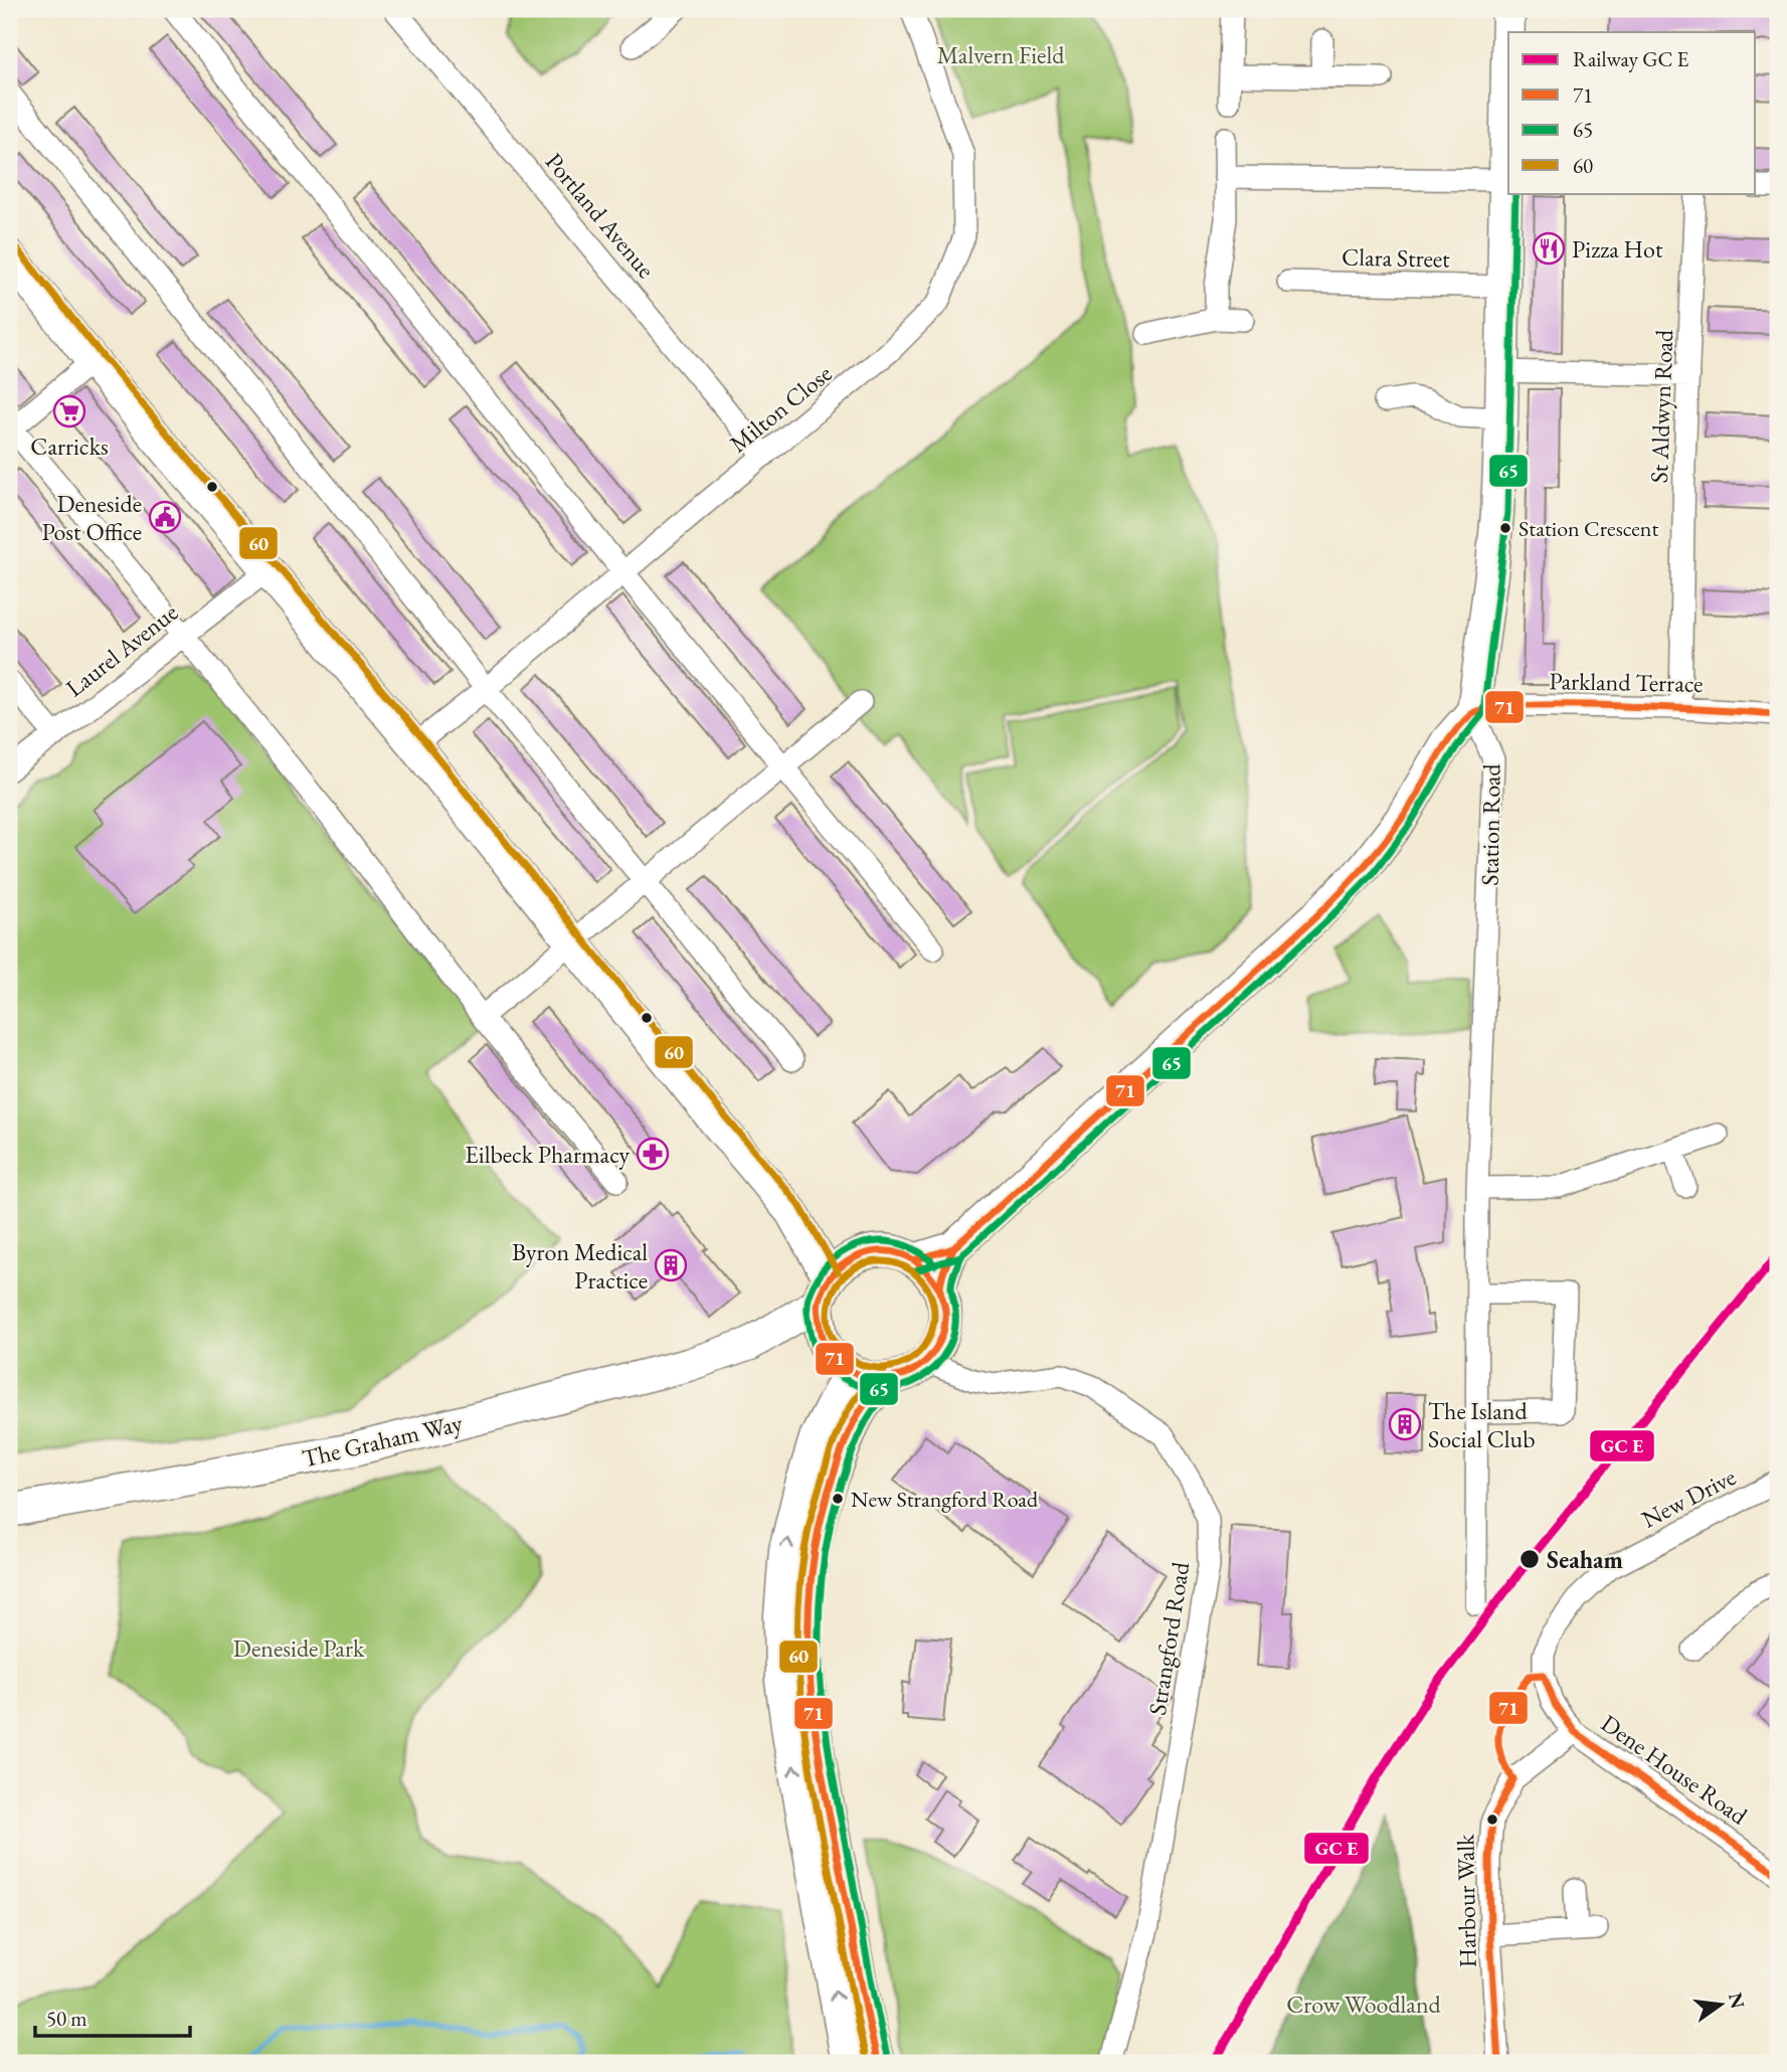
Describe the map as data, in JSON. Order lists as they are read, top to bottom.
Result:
{
  "streets": {
    "main road": ["The Graham Way"],
    "street": [
      "Portland Avenue",
      "Clara Street",
      "St Aldwyn Road",
      "Milton Close",
      "Laurel Avenue",
      "Parkland Terrace",
      "Station Road",
      "New Drive",
      "Strangford Road",
      "Dene House Road",
      "Harbour Walk"
    ]
  },
  "crossings": [
    ["Portland Avenue", "Milton Close"],
    ["St Aldwyn Road", "Parkland Terrace"],
    ["Parkland Terrace", "Station Road"],
    ["The Graham Way", "Strangford Road"],
    ["New Drive", "Dene House Road"],
    ["New Drive", "Harbour Walk"],
    ["Dene House Road", "Harbour Walk"]
  ],
  "parks": ["Malvern Field", "Deneside Park", "Crow Woodland"],
  "places": {
    "restaurant": ["Pizza Hot"],
    "supermarket": ["Carricks"],
    "public building": ["Deneside Post Office"],
    "other": ["Station Crescent", "New Strangford Road", "Seaham"],
    "pharmacy": ["Eilbeck Pharmacy"],
    "building": ["Byron Medical Practice", "The Island Social Club"]
  },
  "lines": ["transit line 65", "transit line 60", "transit line 71"],
  "legend": [
    "Railway GC E",
    "71",
    "65",
    "60"
  ],
  "scale_bar": "50 m",
  "north": "right"
}
